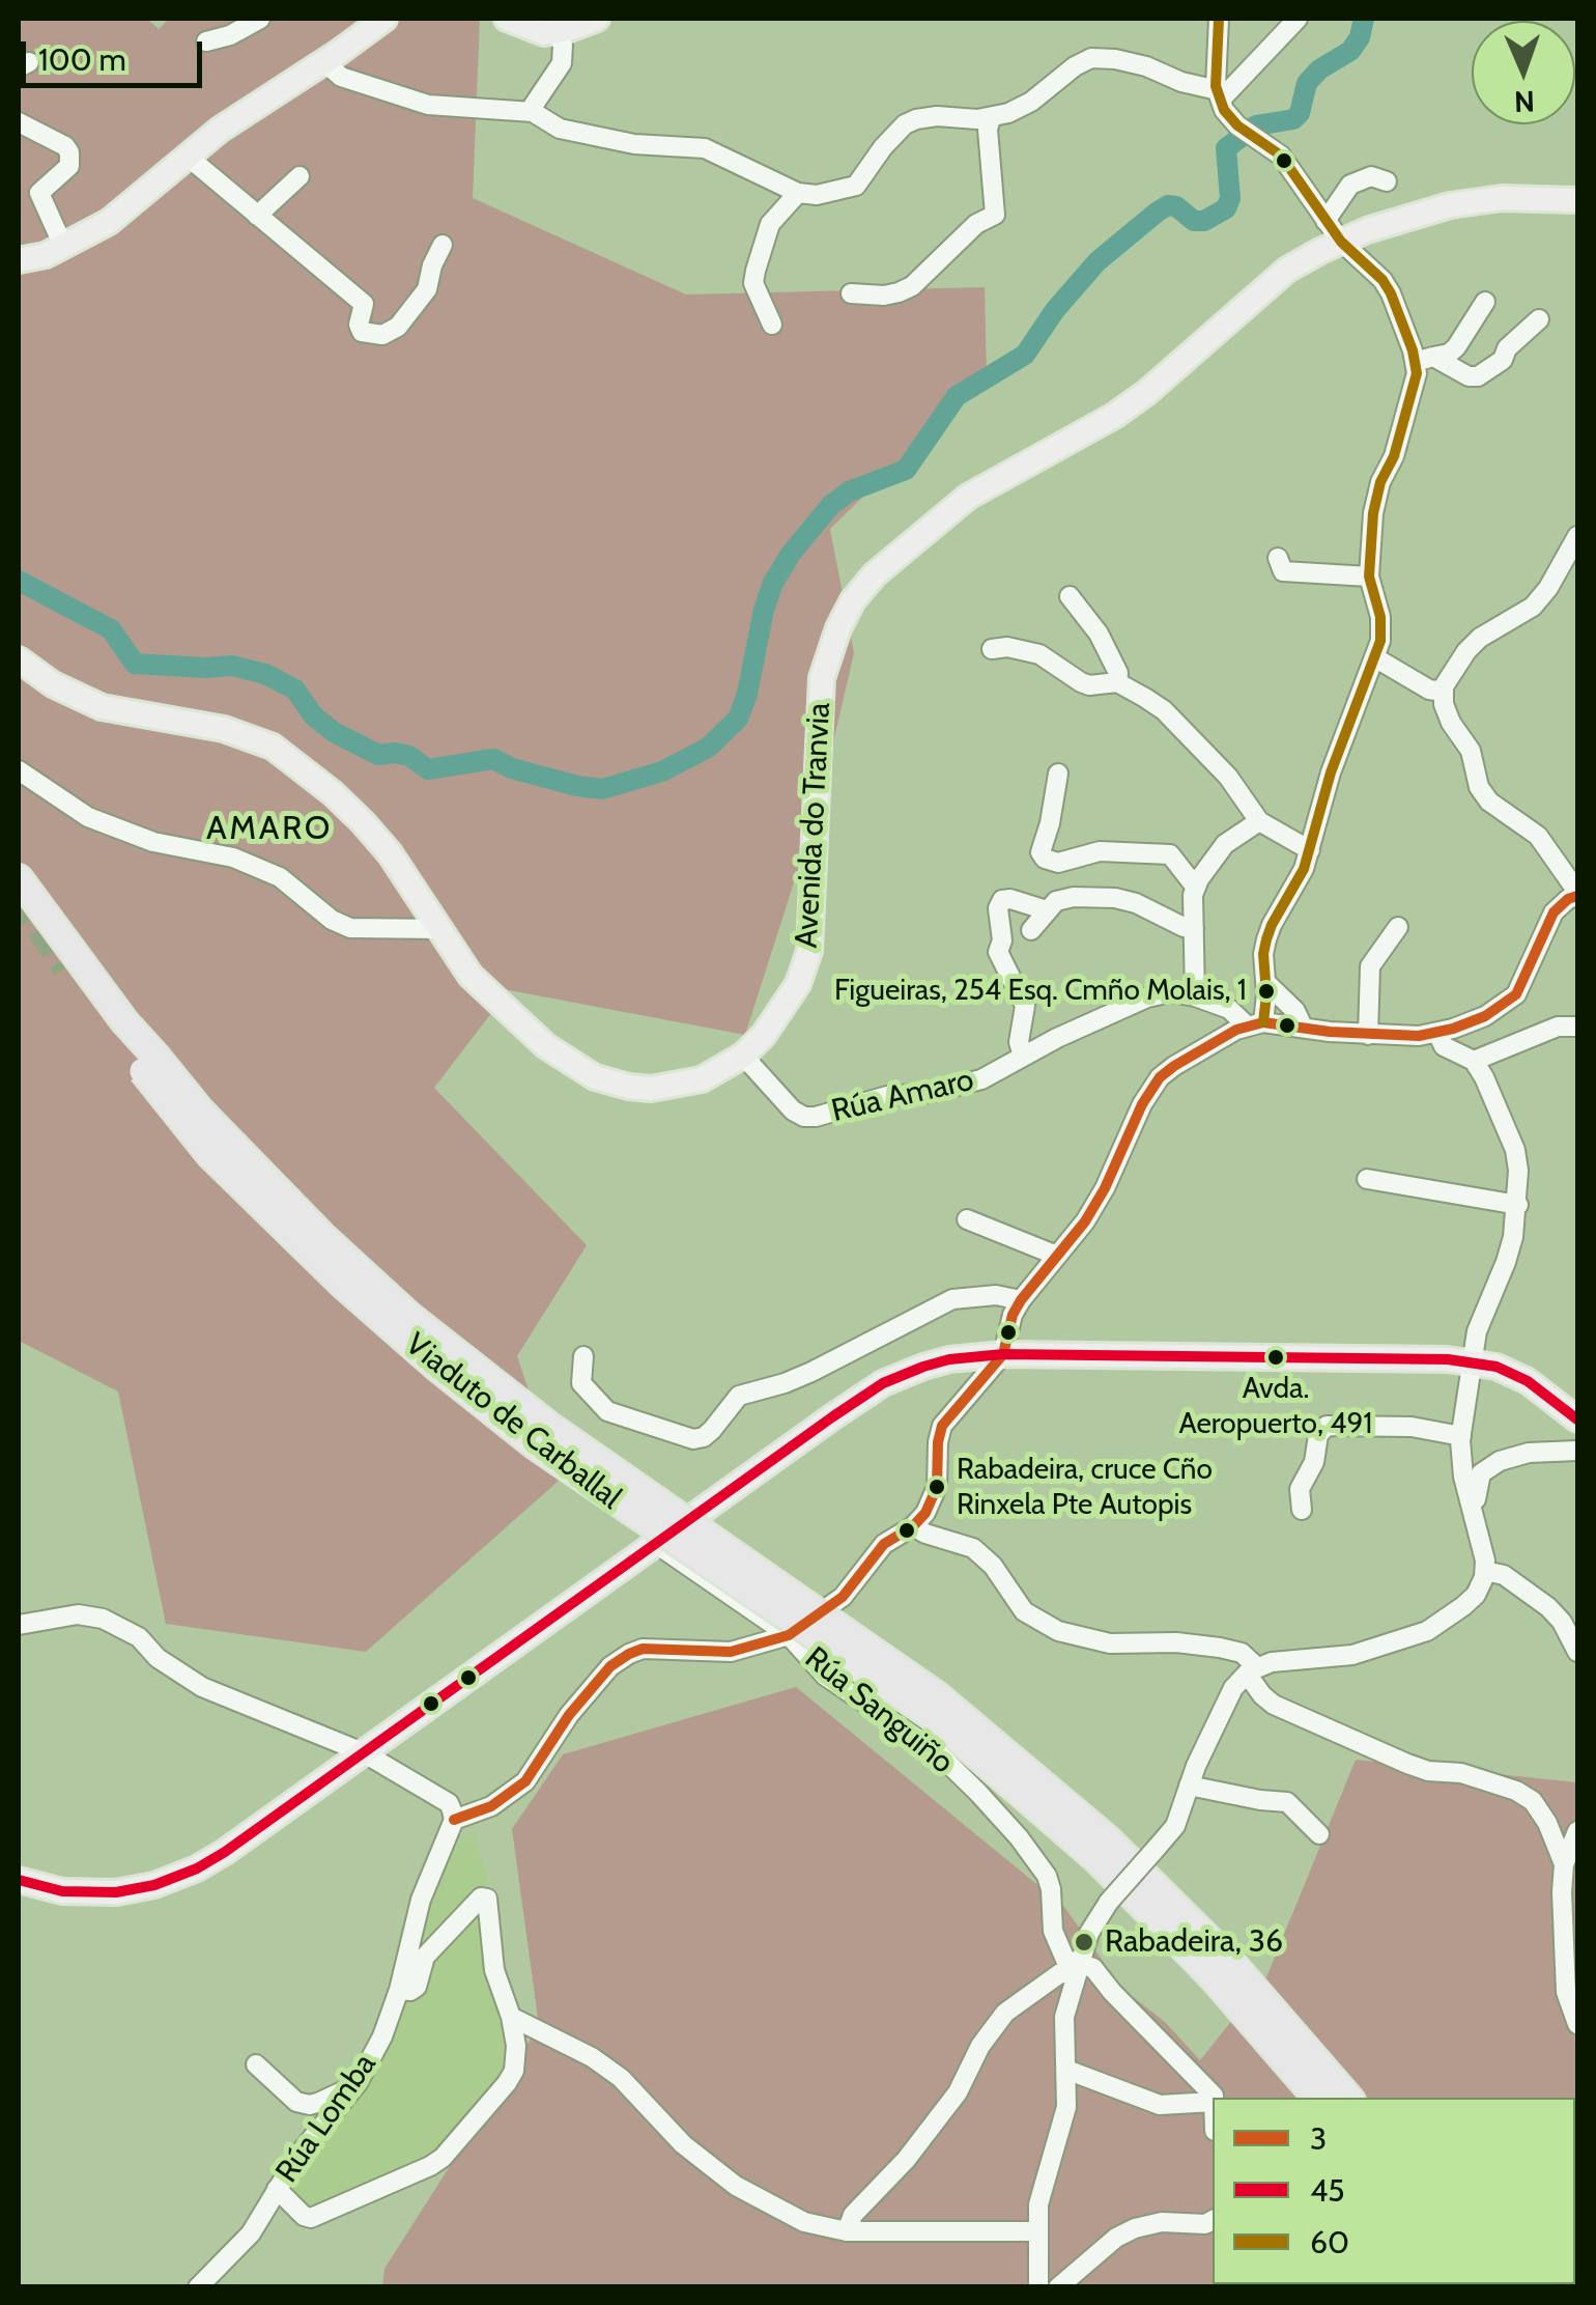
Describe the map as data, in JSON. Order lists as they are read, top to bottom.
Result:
{
  "streets": {
    "highway": ["Viaduto de Carballal"],
    "main road": ["Avenida do Tranvia"],
    "street": ["Rúa Amaro", "Rúa Sanguiño", "Rúa Lomba"]
  },
  "crossings": [
    ["Avenida do Tranvia", "Rúa Amaro"]
  ],
  "districts": ["AMARO"],
  "places": [
    "Figueiras, 254 Esq. Cmño Molais, 1",
    "Avda. Aeropuerto, 491",
    "Rabadeira, cruce Cño Rinxela Pte Autopis",
    "Rabadeira, 36"
  ],
  "lines": ["transit line 60", "transit line 3", "transit line 45"],
  "legend": ["3", "45", "60"],
  "scale_bar": "100 m",
  "north": "bottom"
}
